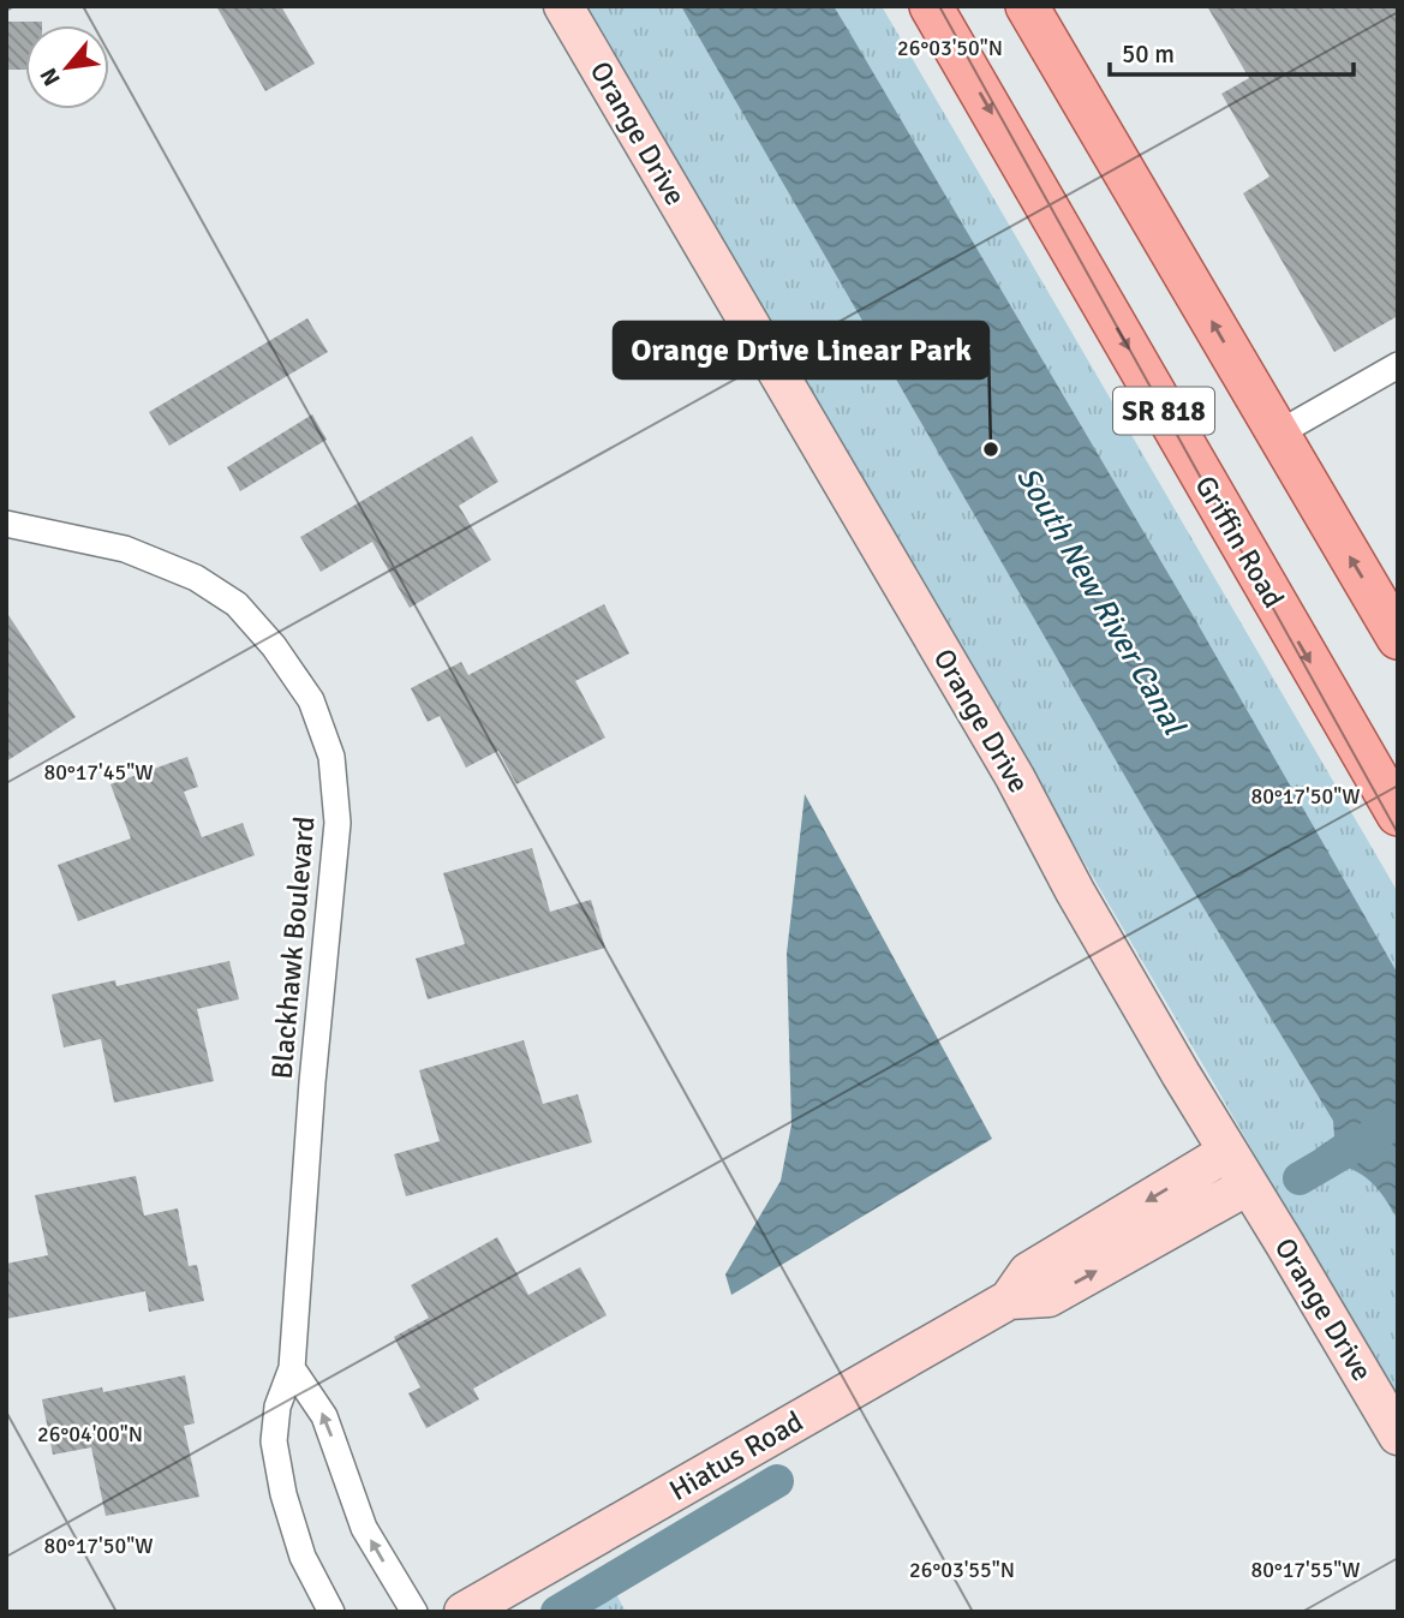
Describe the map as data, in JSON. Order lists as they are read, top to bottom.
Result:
{
  "streets": {
    "main road": ["SR 818", "Griffin Road"],
    "street": ["Orange Drive", "Blackhawk Boulevard", "Hiatus Road"]
  },
  "crossings": [
    ["Orange Drive", "Hiatus Road"]
  ],
  "water": ["South New River Canal"],
  "places": ["Orange Drive Linear Park"],
  "scale_bar": "50 m",
  "north": "bottom left",
  "coordinates": [
    "26°03'50\"N",
    "80°17'45\"W",
    "80°17'50\"W",
    "26°04'00\"N",
    "80°17'55\"W",
    "26°03'55\"N"
  ]
}
